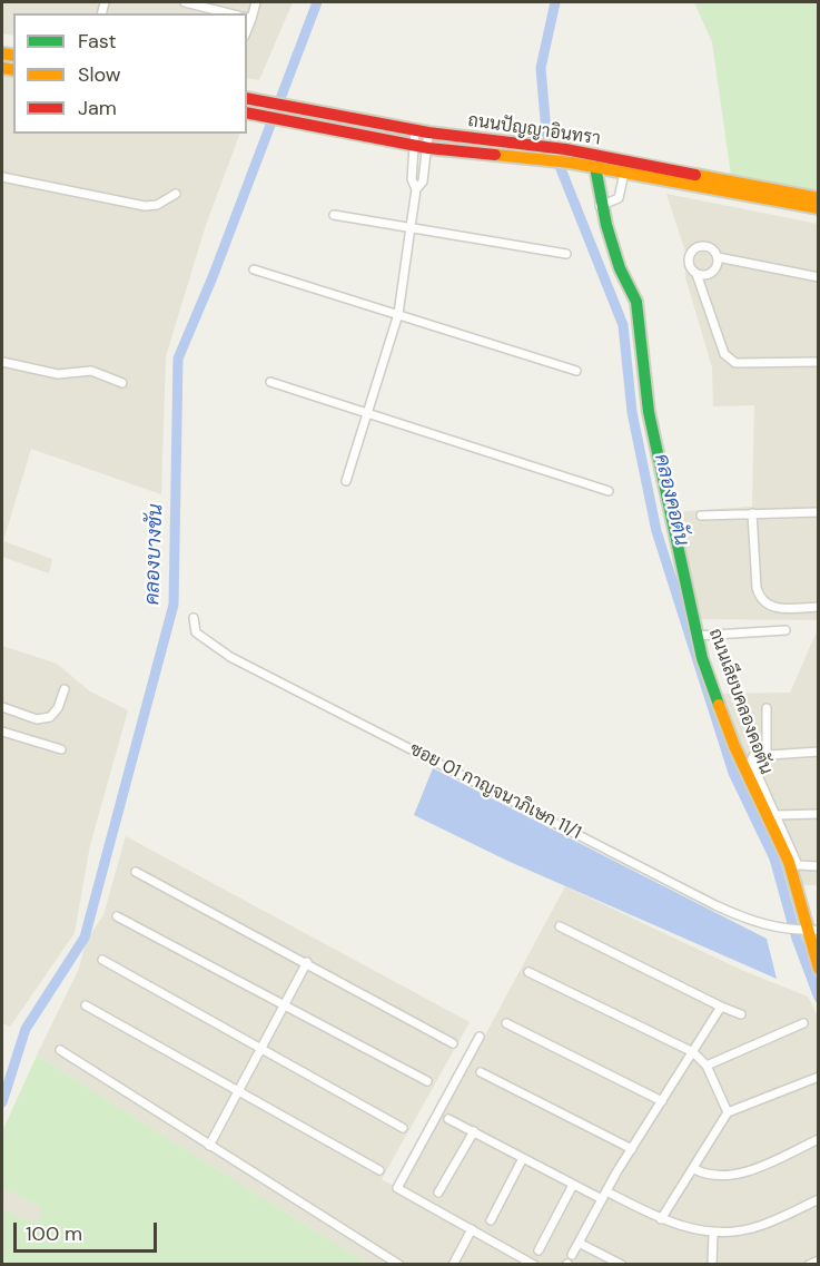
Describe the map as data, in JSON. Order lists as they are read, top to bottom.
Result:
{
  "streets": {
    "main road": ["ถนนปัญญาอินทรา", "ถนนเลียบคลองคอตัน"],
    "street": ["ซอย 01 กาญจนาภิเษก 11/1"]
  },
  "crossings": [
    ["ถนนปัญญาอินทรา", "ถนนเลียบคลองคอตัน"],
    ["ถนนเลียบคลองคอตัน", "ซอย 01 กาญจนาภิเษก 11/1"]
  ],
  "water": ["คลองคอตัน", "คลองบางชัน"],
  "legend": ["Fast", "Slow", "Jam"],
  "scale_bar": "100 m"
}
